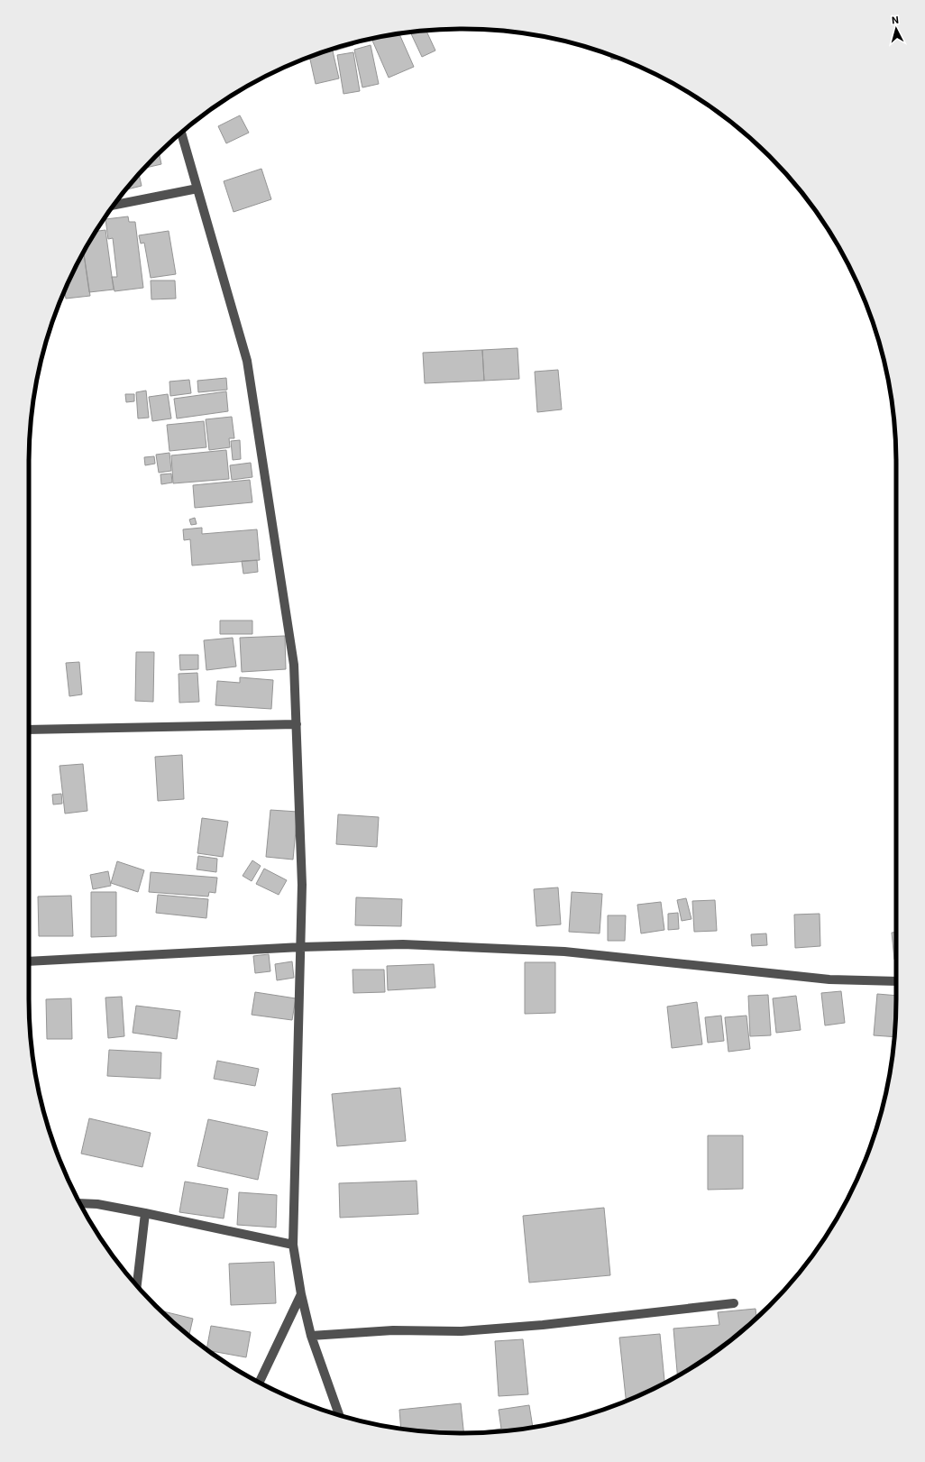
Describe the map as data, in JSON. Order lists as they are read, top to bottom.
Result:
{
  "north": "top"
}
